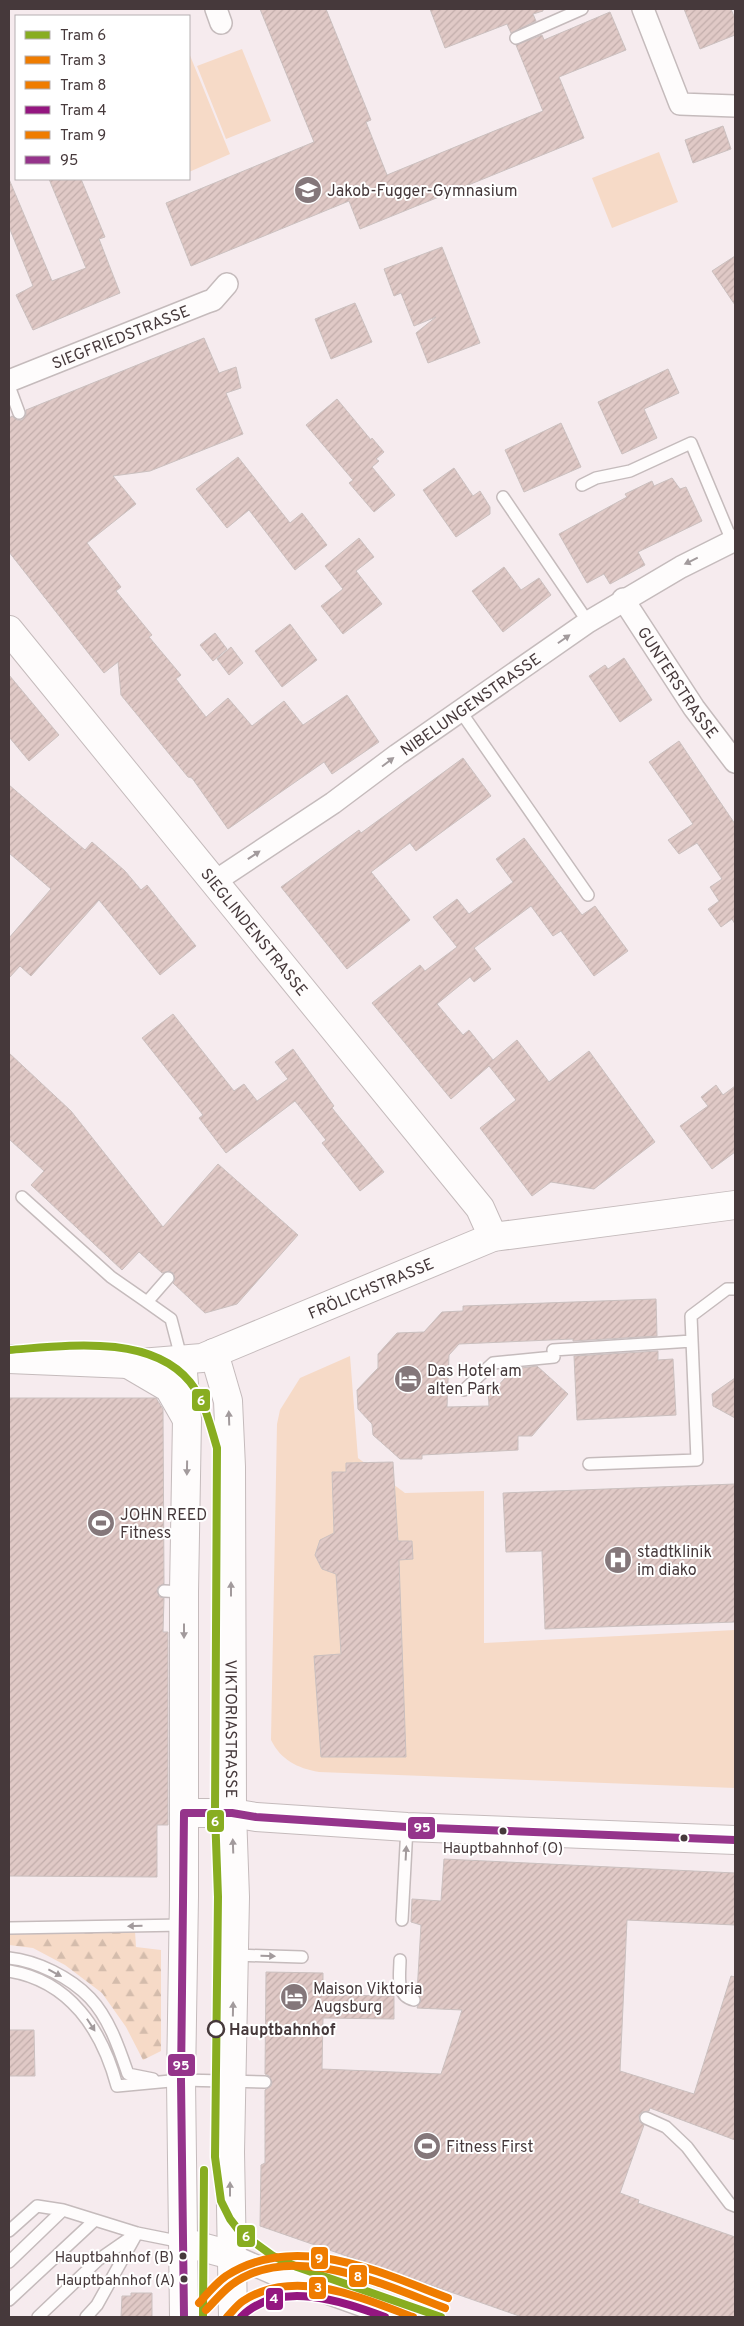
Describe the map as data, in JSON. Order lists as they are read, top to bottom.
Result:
{
  "streets": {
    "street": [
      "SIEGFRIEDSTRASSE",
      "GUNTERSTRASSE",
      "NIBELUNGENSTRASSE",
      "SIEGLINDENSTRASSE",
      "FRÖLICHSTRASSE",
      "VIKTORIASTRASSE"
    ]
  },
  "crossings": [
    ["GUNTERSTRASSE", "NIBELUNGENSTRASSE"],
    ["NIBELUNGENSTRASSE", "SIEGLINDENSTRASSE"],
    ["SIEGLINDENSTRASSE", "FRÖLICHSTRASSE"],
    ["FRÖLICHSTRASSE", "VIKTORIASTRASSE"]
  ],
  "places": {
    "school or university": ["Jakob-Fugger-Gymnasium"],
    "hotel": ["Das Hotel am alten Park", "Maison Viktoria Augsburg"],
    "sports": ["JOHN REED Fitness", "Fitness First"],
    "hospital": ["stadtklinik im diako"],
    "other": [
      "Hauptbahnhof (O)",
      "Hauptbahnhof",
      "Hauptbahnhof (B)",
      "Hauptbahnhof (A)"
    ]
  },
  "lines": [
    "tram line 6",
    "transit line 95",
    "tram line 9",
    "tram line 8",
    "tram line 3",
    "tram line 4"
  ],
  "legend": [
    "Tram 6",
    "Tram 3",
    "Tram 8",
    "Tram 4",
    "Tram 9",
    "95"
  ]
}
